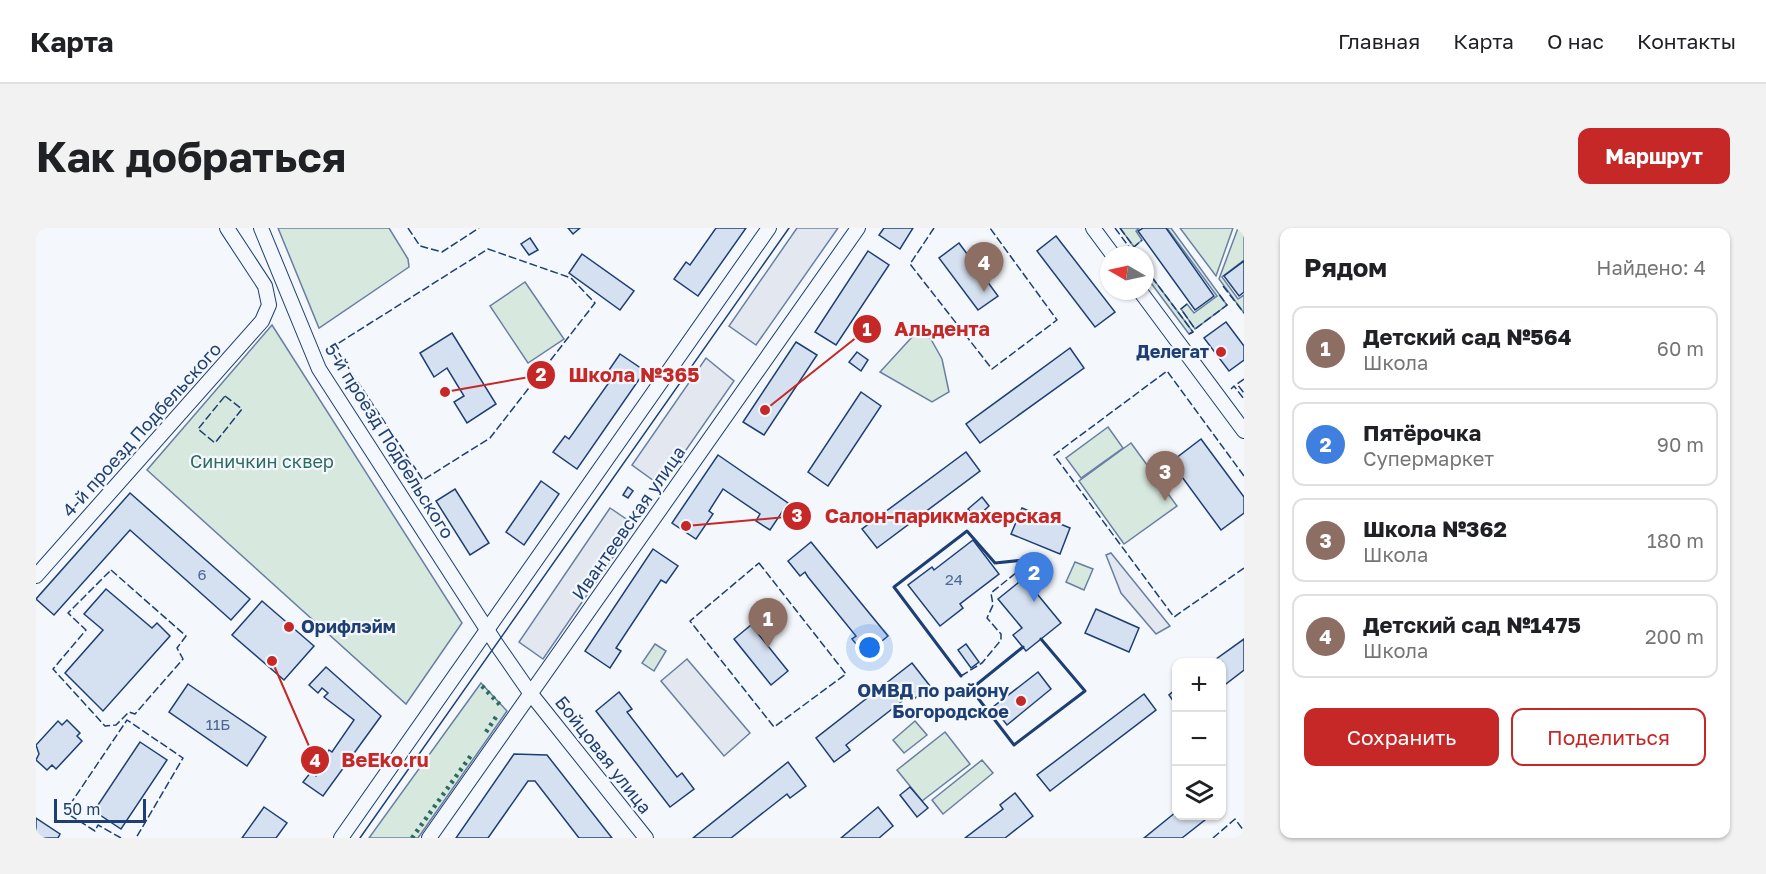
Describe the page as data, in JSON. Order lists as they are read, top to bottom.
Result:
{
  "streets": {
    "street": [
      "4-й проезд Подбельского",
      "5-й проезд Подбельского",
      "Ивантеевская улица",
      "Бойцовая улица"
    ]
  },
  "crossings": [
    ["5-й проезд Подбельского", "Ивантеевская улица"],
    ["5-й проезд Подбельского", "Бойцовая улица"],
    ["Ивантеевская улица", "Бойцовая улица"]
  ],
  "parks": ["Синичкин сквер"],
  "places": [
    "Делегат",
    "Школа №365",
    "Альдента",
    "Салон-парикмахерская",
    "Орифлэйм",
    "BeEko.ru",
    "ОМВД по району Богородское"
  ],
  "house_numbers": ["6", "24", "11Б"],
  "scale_bar": "50 m",
  "north": "left",
  "page": {
    "header": "Карта",
    "nav": [
      "Главная",
      "Карта",
      "О нас",
      "Контакты"
    ],
    "buttons": [
      "Маршрут",
      ["Сохранить", "Поделиться"]
    ],
    "title": "Как добраться",
    "heading": ["Рядом", "Найдено: 4"],
    "pins": [
      "4",
      "3",
      "2",
      "1"
    ],
    "list": [
      {
        "mark": "1",
        "name": "Детский сад №564",
        "note": "Школа",
        "value": "60 m"
      },
      {
        "mark": "2",
        "name": "Пятёрочка",
        "note": "Супермаркет",
        "value": "90 m"
      },
      {
        "mark": "3",
        "name": "Школа №362",
        "note": "Школа",
        "value": "180 m"
      },
      {
        "mark": "4",
        "name": "Детский сад №1475",
        "note": "Школа",
        "value": "200 m"
      }
    ],
    "map_buttons": ["+", "−"],
    "scale": "50 m"
  }
}
